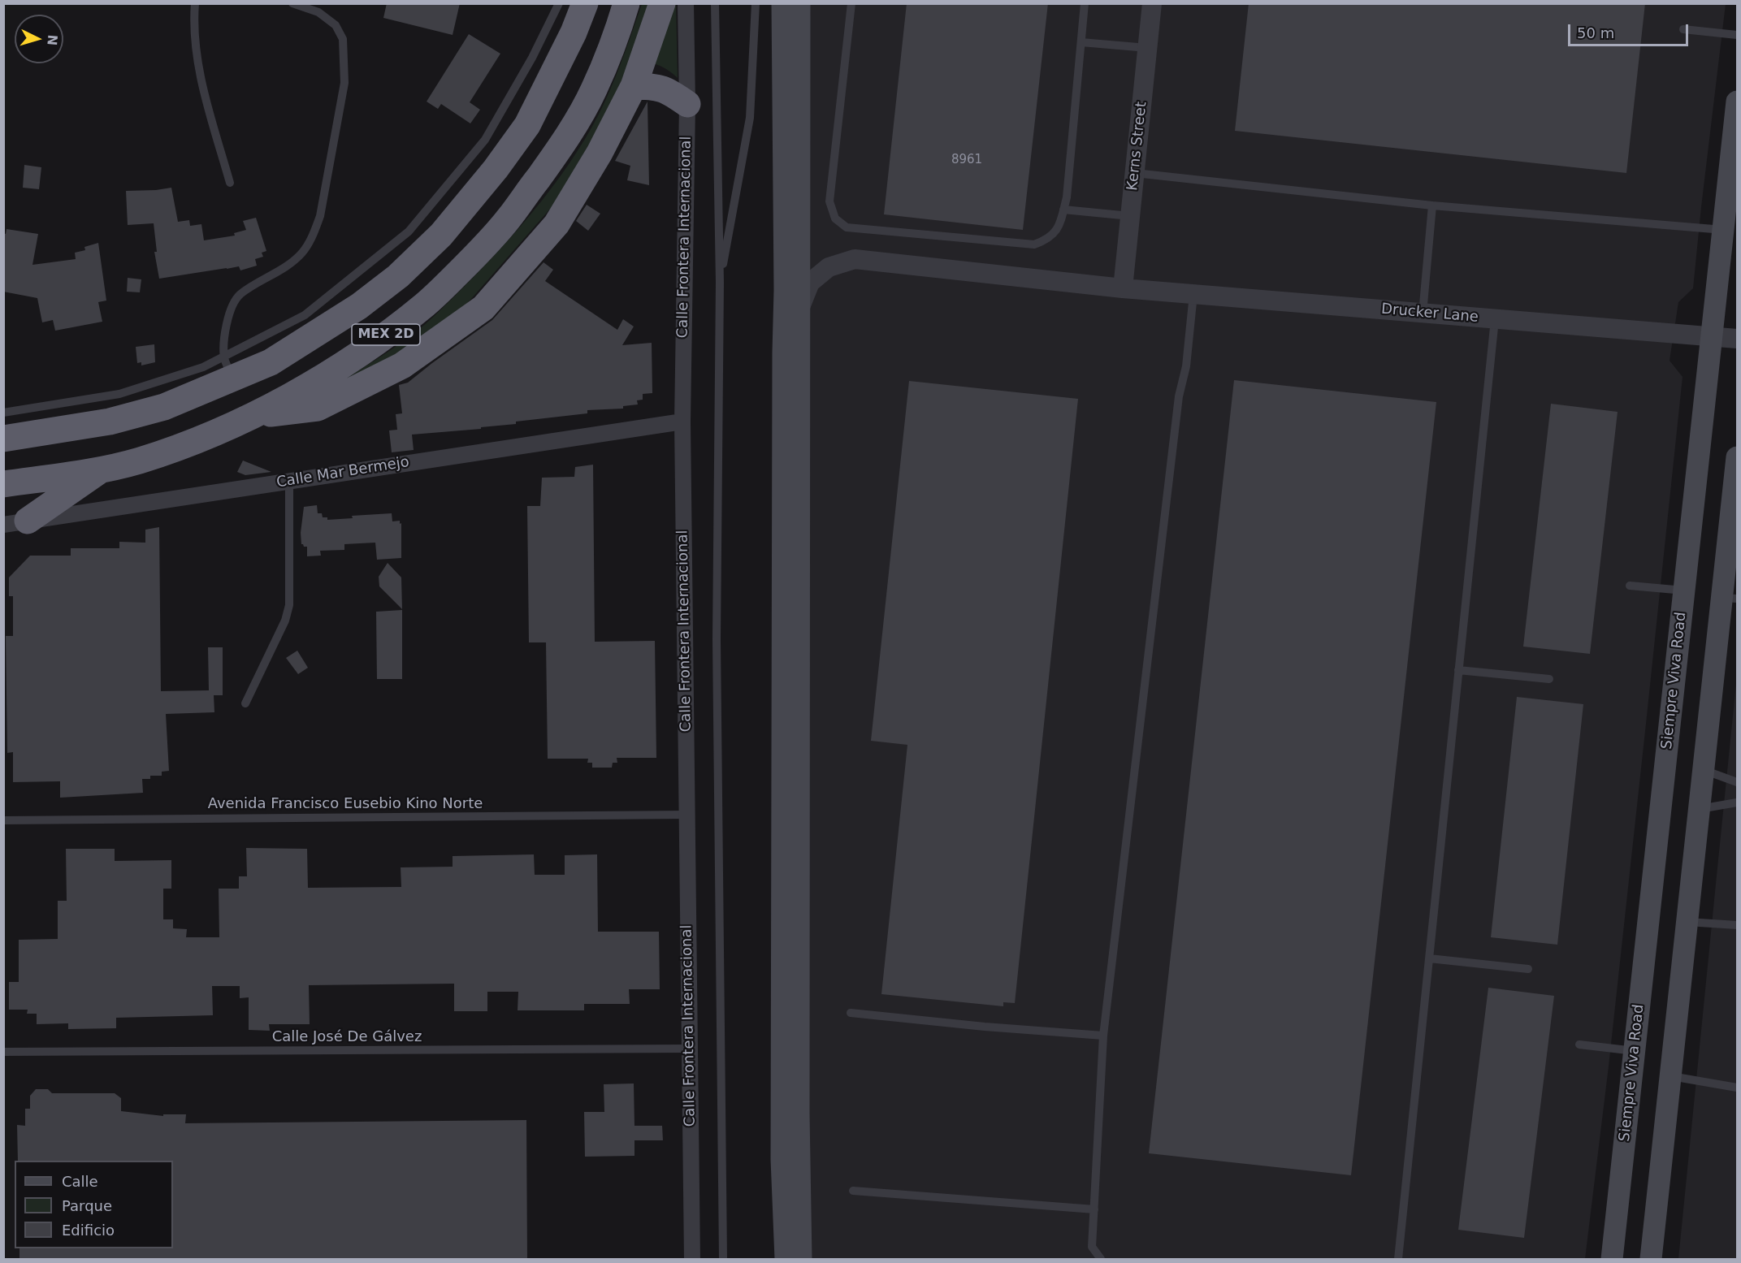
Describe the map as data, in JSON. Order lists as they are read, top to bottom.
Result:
{
  "streets": {
    "highway": ["MEX 2D"],
    "main road": ["Siempre Viva Road"],
    "street": [
      "Kerns Street",
      "Calle Frontera Internacional",
      "Drucker Lane",
      "Calle Mar Bermejo"
    ],
    "lane": ["Avenida Francisco Eusebio Kino Norte", "Calle José De Gálvez"]
  },
  "crossings": [
    ["Kerns Street", "Drucker Lane"],
    ["Calle Frontera Internacional", "Calle Mar Bermejo"],
    ["Calle Frontera Internacional", "Avenida Francisco Eusebio Kino Norte"],
    ["Calle Frontera Internacional", "Calle José De Gálvez"],
    ["Drucker Lane", "Siempre Viva Road"]
  ],
  "house_numbers": ["8961"],
  "legend": ["Calle", "Parque", "Edificio"],
  "scale_bar": "50 m",
  "north": "right"
}
